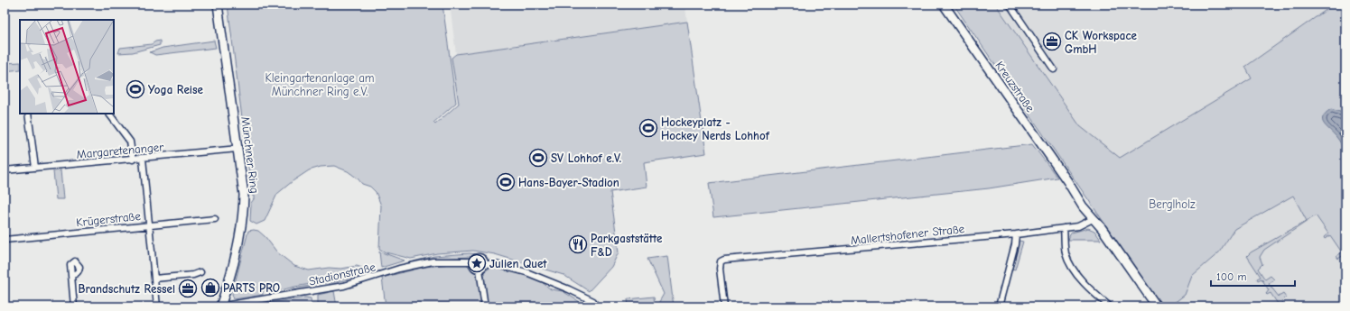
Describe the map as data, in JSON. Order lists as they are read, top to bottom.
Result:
{
  "streets": {
    "main road": ["Kreuzstraße", "Münchner Ring"],
    "street": [
      "Margaretenanger",
      "Krügerstraße",
      "Mallertshofener Straße",
      "Stadionstraße"
    ]
  },
  "crossings": [
    ["Kreuzstraße", "Mallertshofener Straße"],
    ["Margaretenanger", "Münchner Ring"],
    ["Münchner Ring", "Stadionstraße"]
  ],
  "parks": ["Kleingartenanlage am Münchner Ring e.V.", "Berglholz"],
  "places": {
    "office": ["CK Workspace GmbH", "Brandschutz Ressel"],
    "sports": [
      "Yoga Reise",
      "Hockeyplatz - Hockey Nerds Lohhof",
      "SV Lohhof e.V.",
      "Hans-Bayer-Stadion"
    ],
    "restaurant": ["Parkgaststätte F&D"],
    "place": ["Julien Quet"],
    "shop": ["PARTS PRO"]
  },
  "scale_bar": "100 m"
}
